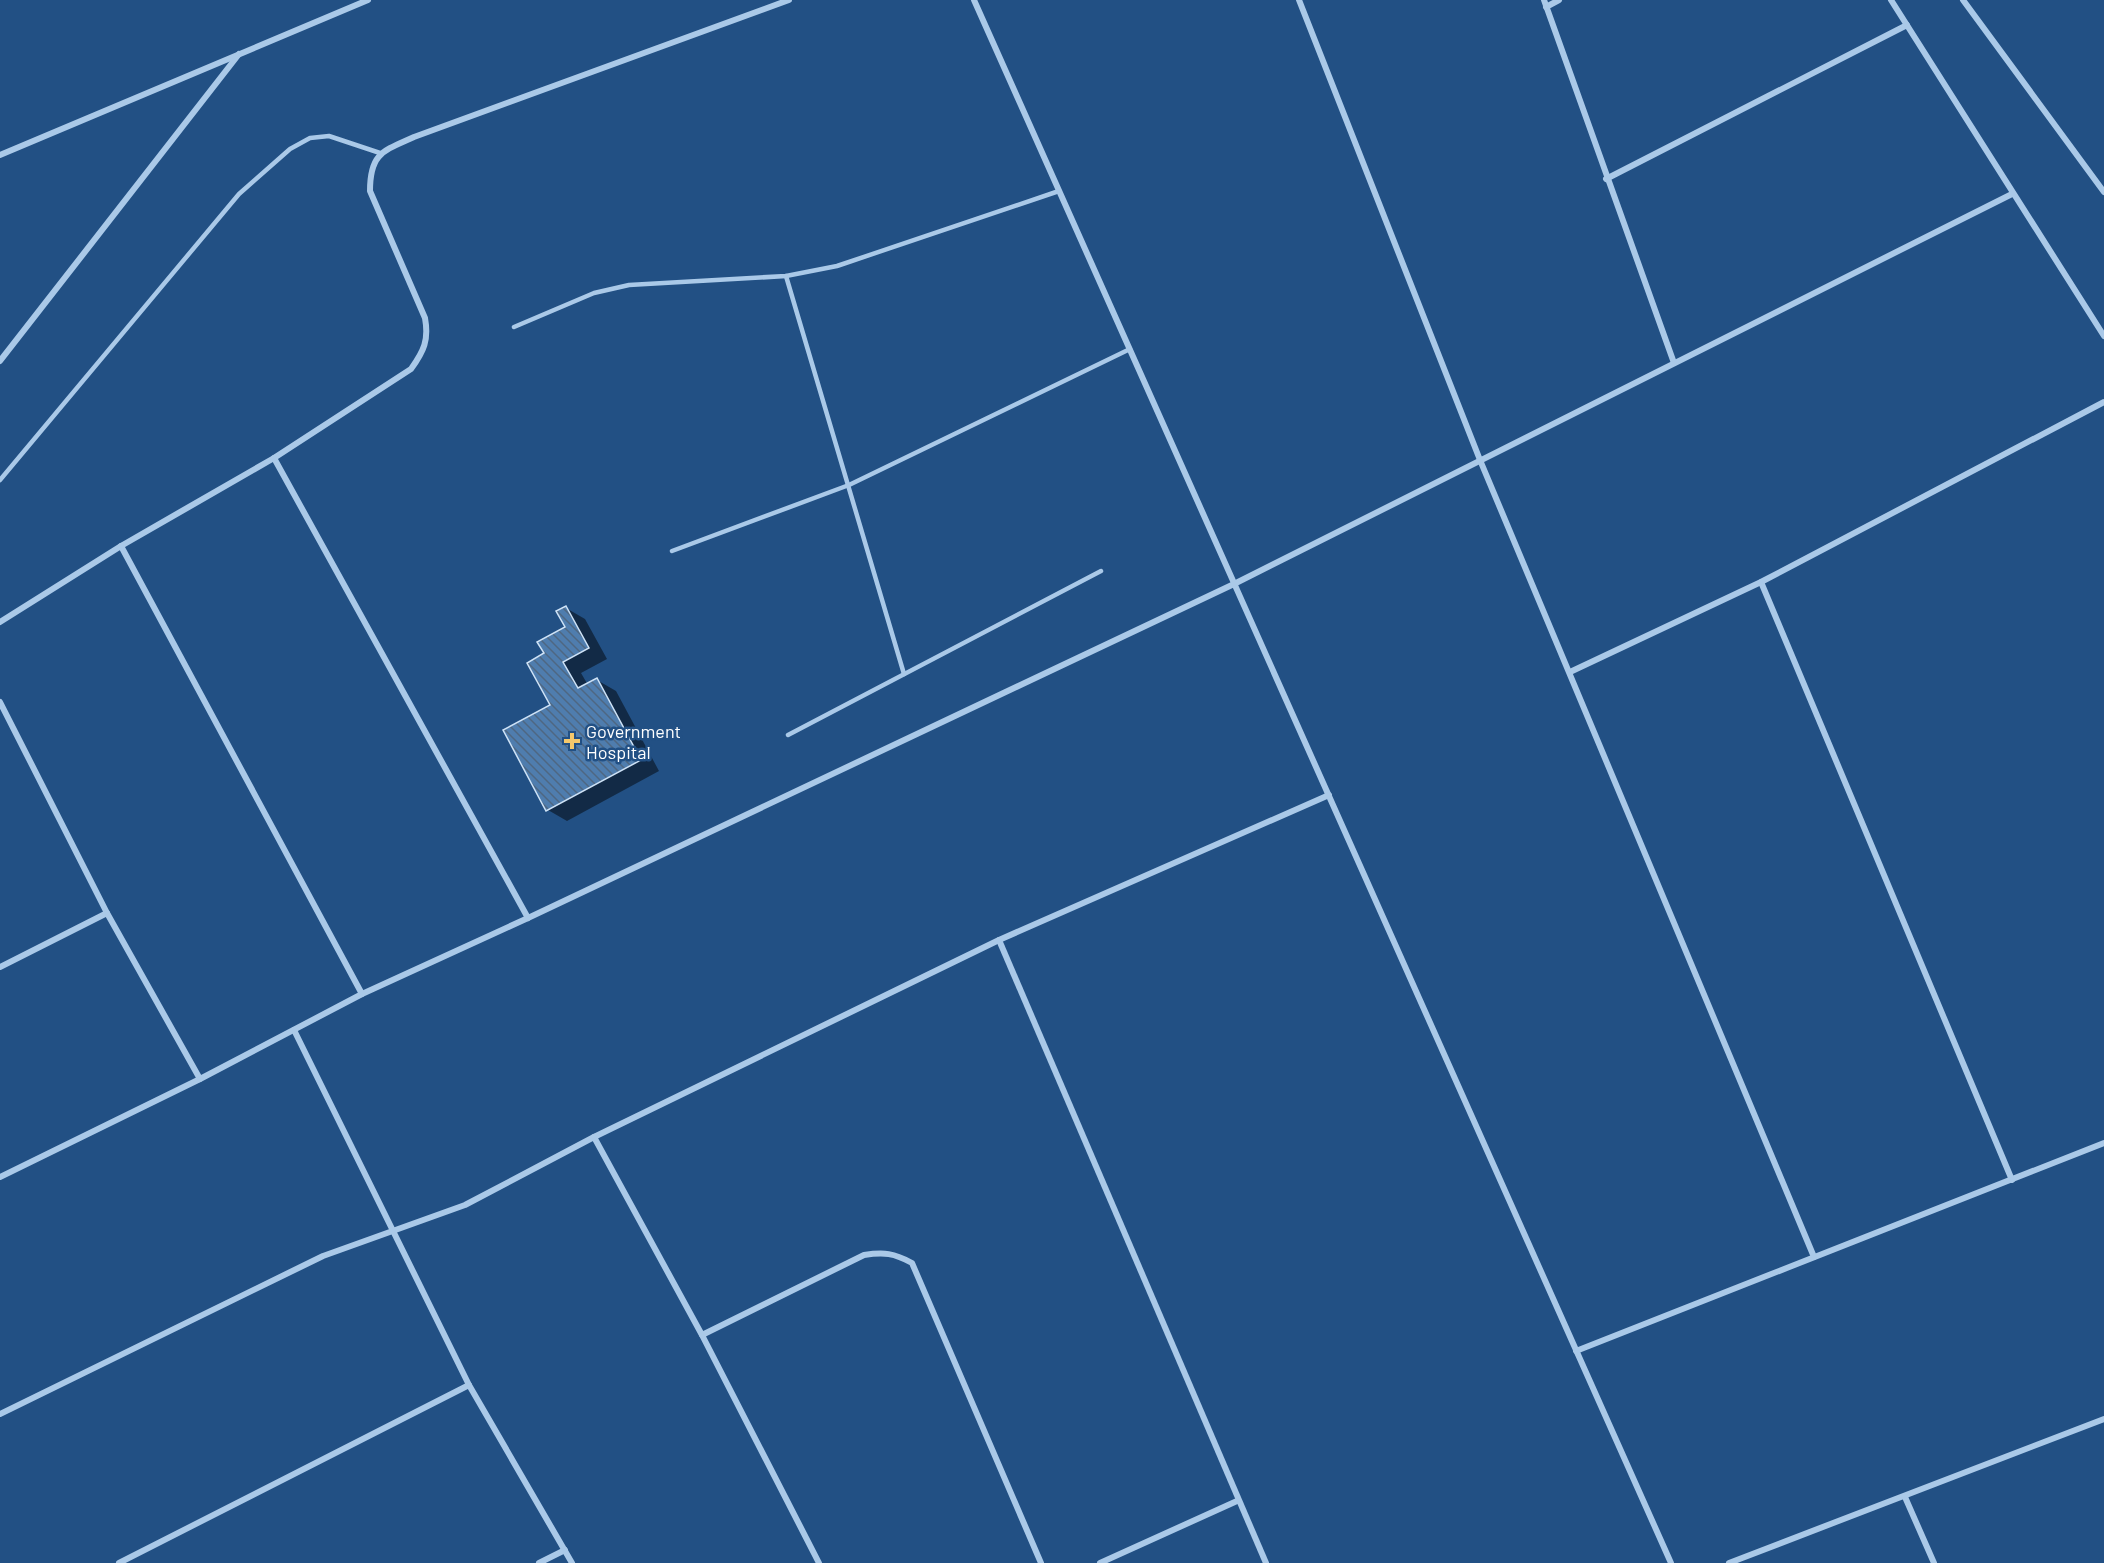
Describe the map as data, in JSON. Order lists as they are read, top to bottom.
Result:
{
  "places": {
    "health": ["Government Hospital"]
  }
}
